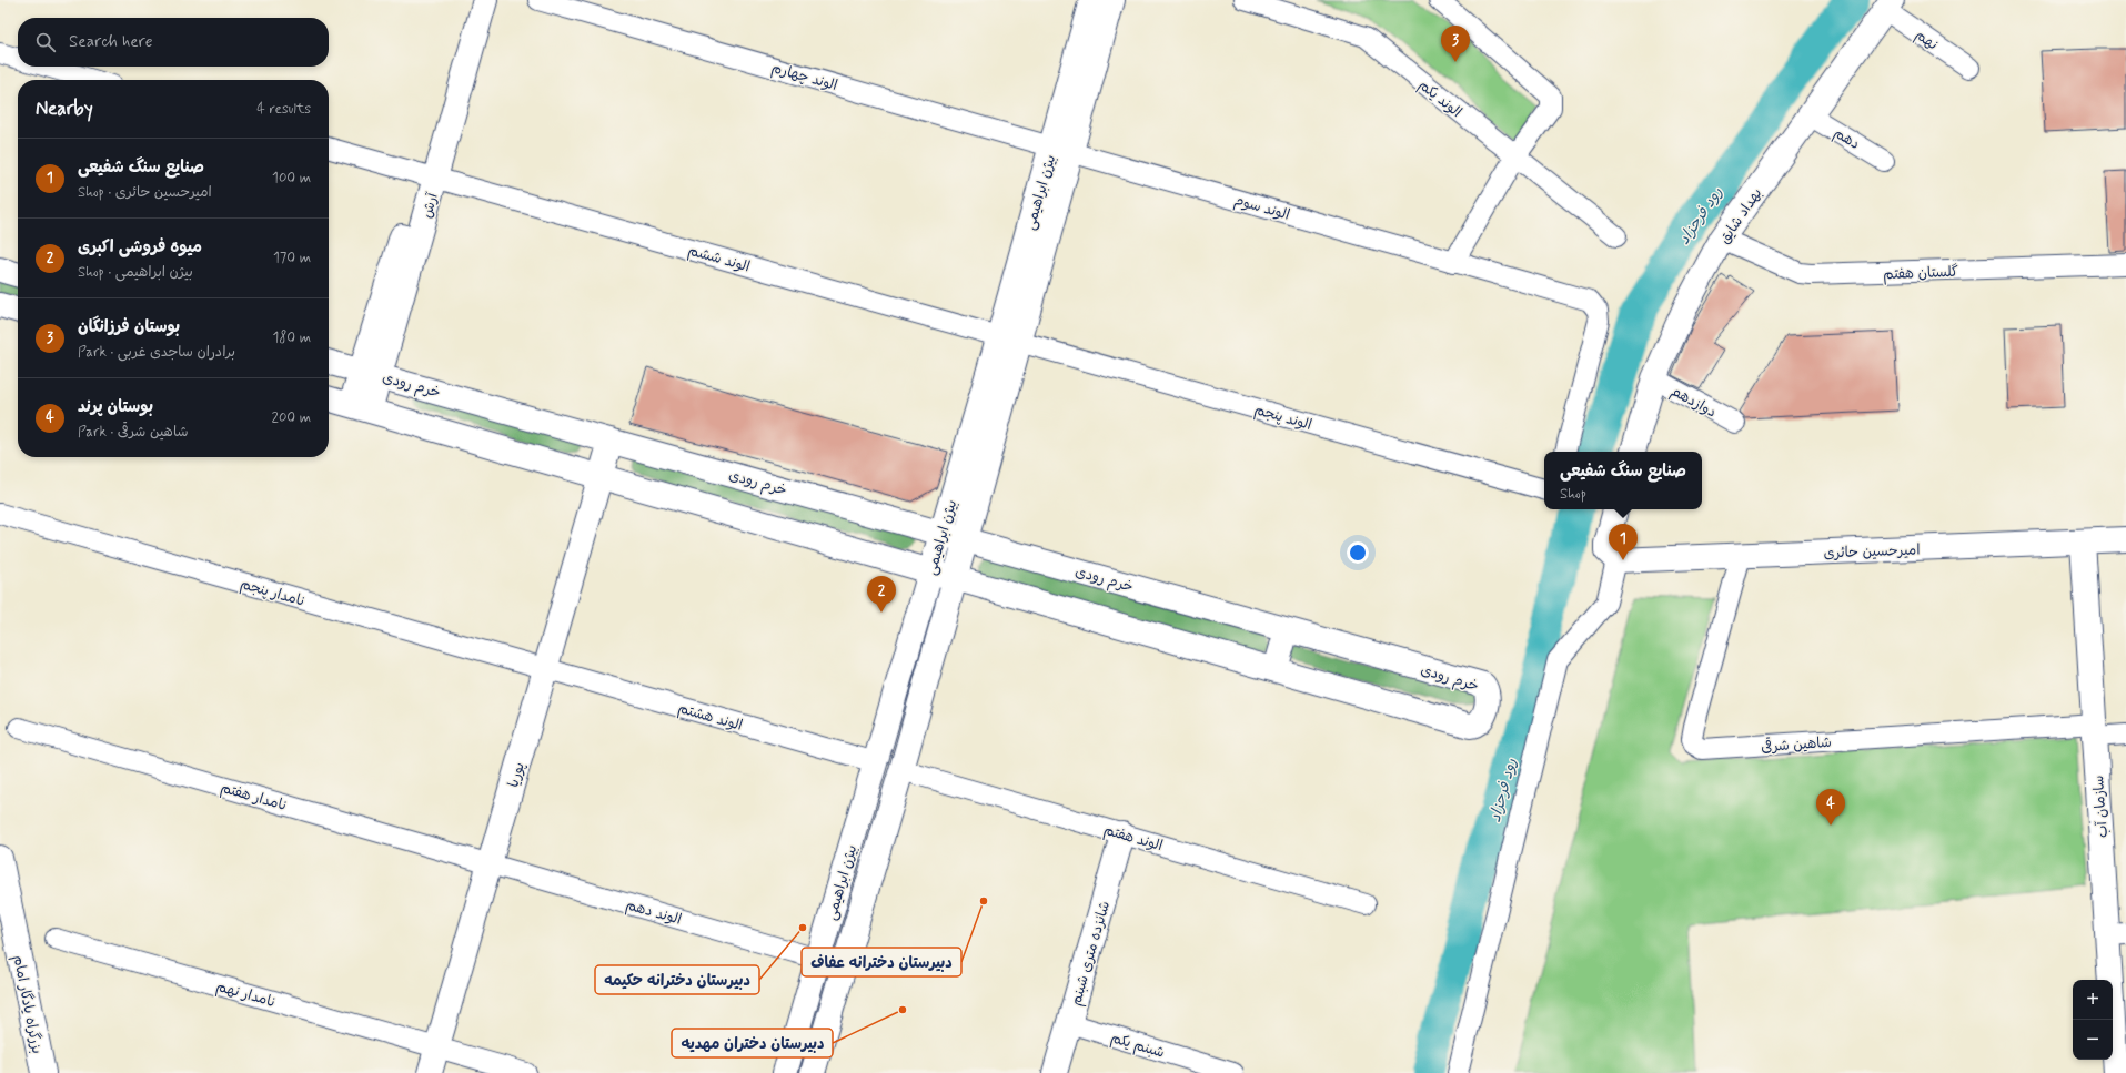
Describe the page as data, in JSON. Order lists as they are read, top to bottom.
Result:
{
  "streets": {
    "main road": [
      "بیژن ابراهیمی",
      "آرش",
      "بهداد شایق",
      "خرم رودی",
      "امیرحسین حائری",
      "پوریا",
      "سازمان آب",
      "شانزده متری شبنم",
      "بزرگراه یادگار امام"
    ],
    "street": [
      "نهم",
      "الوند چهارم",
      "الوند یکم",
      "دهم",
      "الوند سوم",
      "الوند ششم",
      "گلستان هفتم",
      "دوازدهم",
      "الوند پنجم",
      "نامدار پنجم",
      "الوند هشتم",
      "شاهین شرقی",
      "نامدار هفتم",
      "الوند هفتم",
      "الوند دهم",
      "نامدار نهم",
      "شبنم یکم"
    ]
  },
  "crossings": [
    ["نهم", "بهداد شایق"],
    ["الوند چهارم", "بیژن ابراهیمی"],
    ["الوند چهارم", "الوند سوم"],
    ["دهم", "بهداد شایق"],
    ["بیژن ابراهیمی", "الوند سوم"],
    ["بیژن ابراهیمی", "الوند ششم"],
    ["بیژن ابراهیمی", "خرم رودی"],
    ["بیژن ابراهیمی", "الوند پنجم"],
    ["بیژن ابراهیمی", "الوند هشتم"],
    ["بیژن ابراهیمی", "الوند هفتم"],
    ["بیژن ابراهیمی", "الوند دهم"],
    ["آرش", "الوند ششم"],
    ["آرش", "خرم رودی"],
    ["بهداد شایق", "گلستان هفتم"],
    ["بهداد شایق", "دوازدهم"],
    ["الوند ششم", "الوند پنجم"],
    ["خرم رودی", "پوریا"],
    ["امیرحسین حائری", "شاهین شرقی"],
    ["امیرحسین حائری", "سازمان آب"],
    ["نامدار پنجم", "الوند هشتم"],
    ["نامدار پنجم", "پوریا"],
    ["الوند هشتم", "پوریا"],
    ["شاهین شرقی", "سازمان آب"],
    ["پوریا", "نامدار هفتم"],
    ["پوریا", "الوند دهم"],
    ["پوریا", "نامدار نهم"],
    ["نامدار هفتم", "الوند دهم"],
    ["الوند هفتم", "شانزده متری شبنم"],
    ["شانزده متری شبنم", "شبنم یکم"]
  ],
  "water": ["رود فرحزاد"],
  "places": ["دبیرستان دخترانه عفاف", "دبیرستان دخترانه حکیمه", "دبیرستان دختران مهدیه"],
  "page": {
    "search": "Search here",
    "pins": [
      "3",
      "1",
      "2",
      "4"
    ],
    "heading": ["Nearby", "4 results"],
    "list": [
      {
        "mark": "1",
        "name": "صنایع سنگ شفیعی",
        "note": "Shop · امیرحسین حائری",
        "value": "100 m"
      },
      {
        "mark": "2",
        "name": "میوه فروشی اکبری",
        "note": "Shop · بیژن ابراهیمی",
        "value": "170 m"
      },
      {
        "mark": "3",
        "name": "بوستان فرزانگان",
        "note": "Park · برادران ساجدی غربی",
        "value": "180 m"
      },
      {
        "mark": "4",
        "name": "بوستان پرند",
        "note": "Park · شاهین شرقی",
        "value": "200 m"
      }
    ],
    "popup": ["صنایع سنگ شفیعی", "Shop"],
    "map_buttons": ["+", "−"]
  }
}
